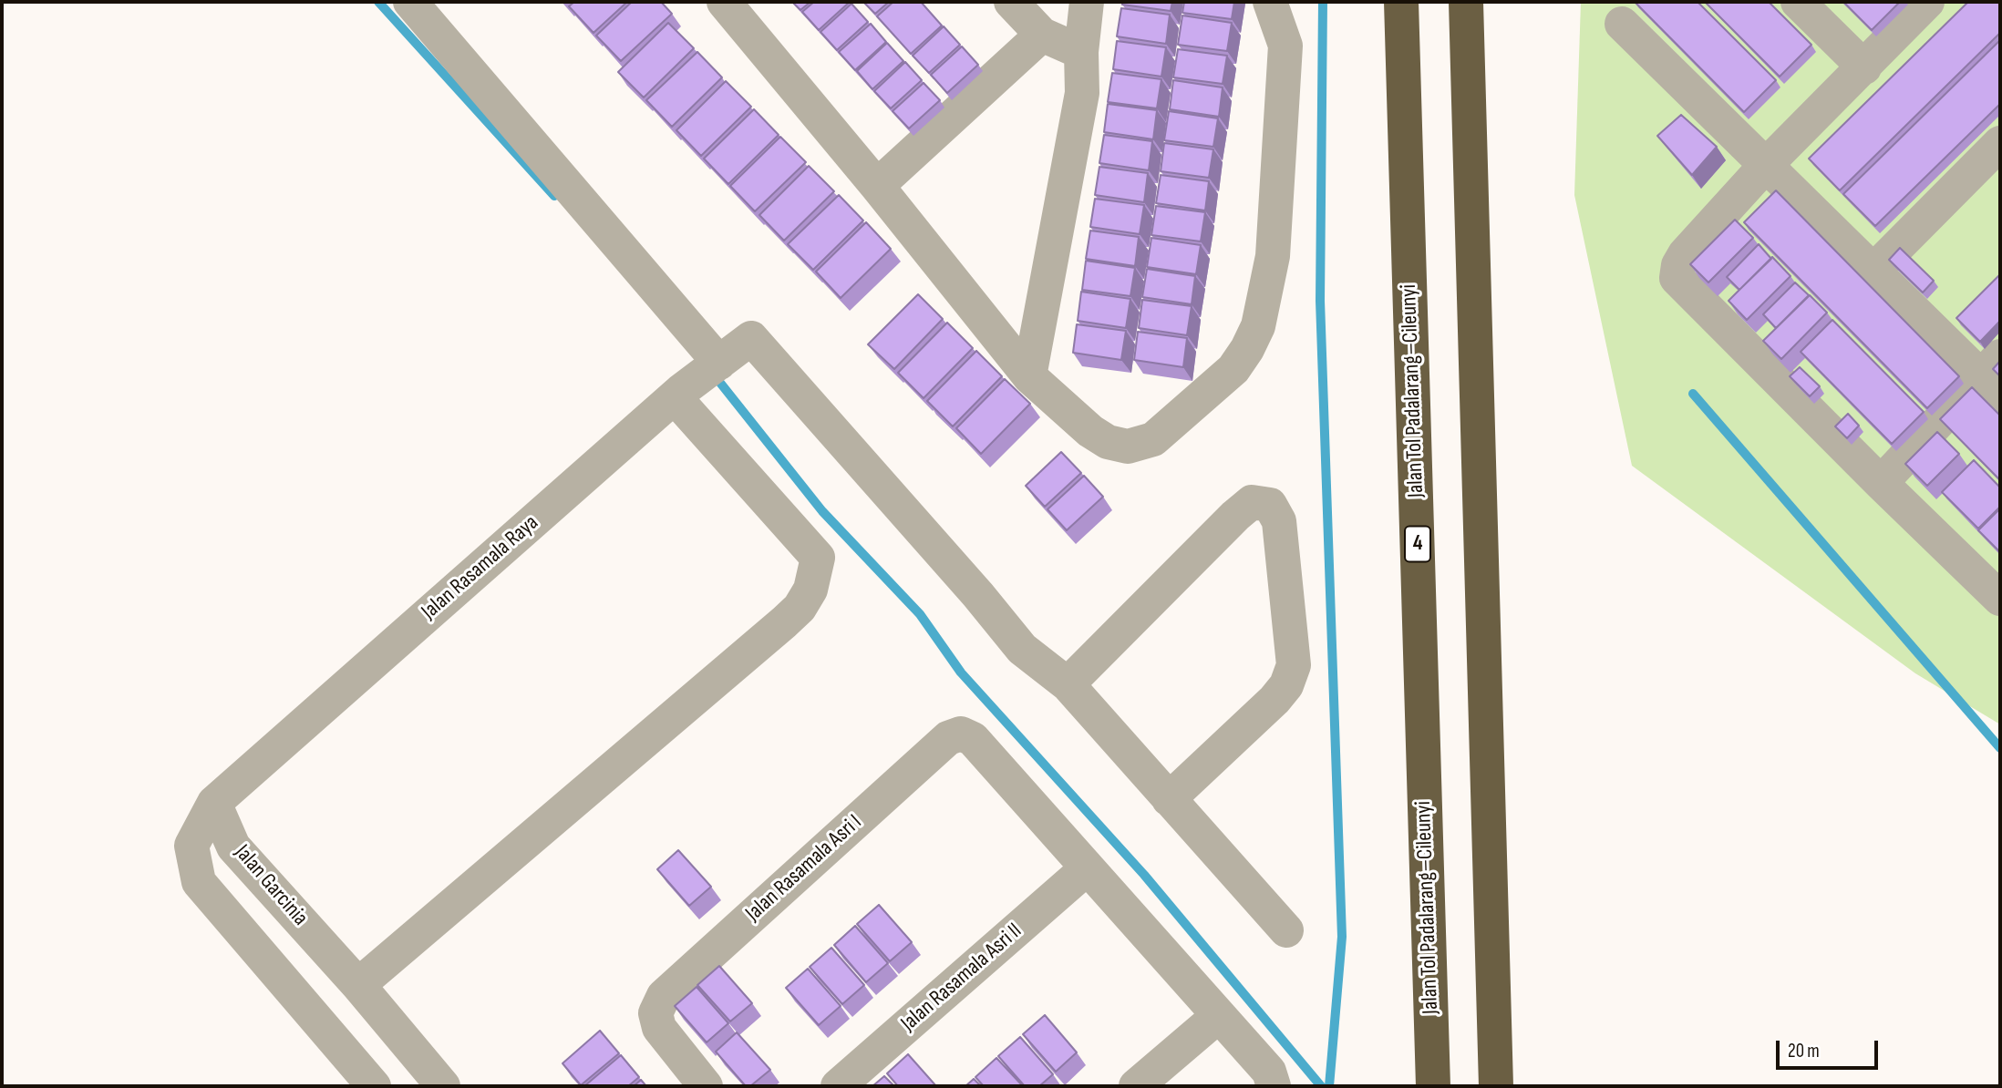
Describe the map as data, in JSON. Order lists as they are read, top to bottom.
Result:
{
  "streets": {
    "highway": ["Jalan Tol Padalarang–Cileunyi", "4"],
    "street": [
      "Jalan Rasamala Raya",
      "Jalan Rasamala Asri I",
      "Jalan Garcinia",
      "Jalan Rasamala Asri II"
    ]
  },
  "crossings": [
    ["Jalan Rasamala Raya", "Jalan Garcinia"],
    ["Jalan Rasamala Asri I", "Jalan Rasamala Asri II"]
  ],
  "scale_bar": "20 m"
}
